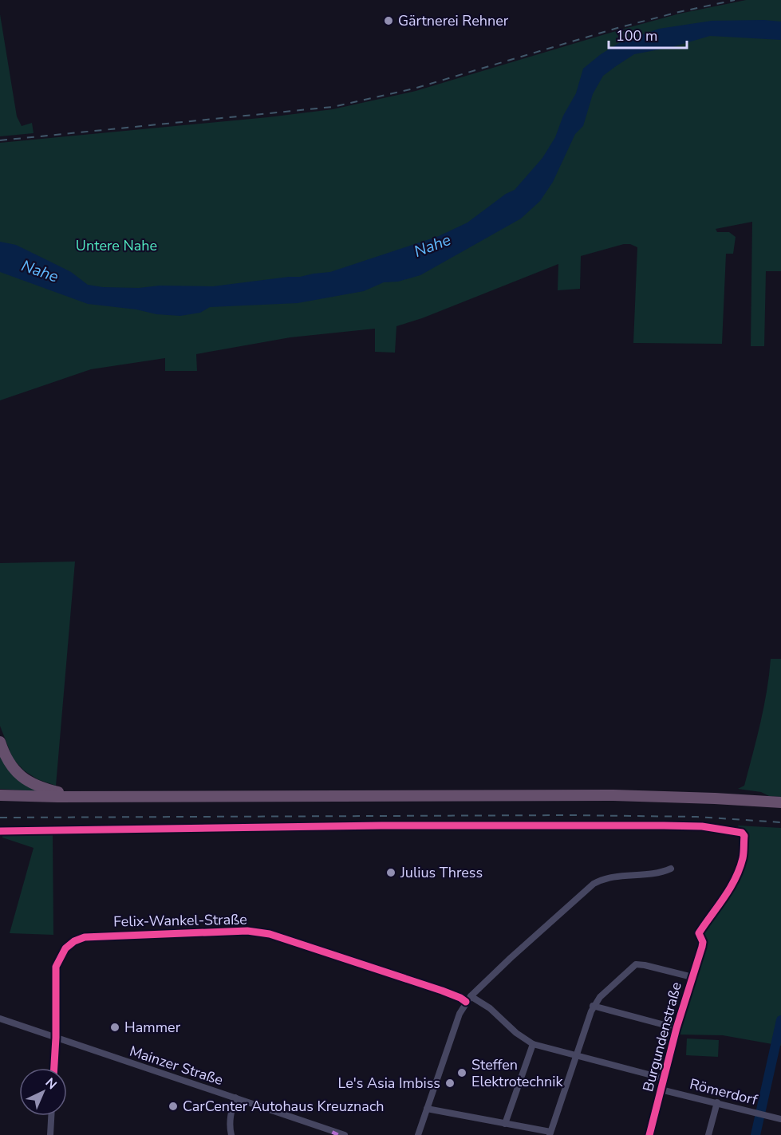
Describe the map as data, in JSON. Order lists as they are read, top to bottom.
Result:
{
  "streets": {
    "street": [
      "Felix-Wankel-Straße",
      "Burgundenstraße",
      "Mainzer Straße",
      "Römerdorf"
    ]
  },
  "crossings": [
    ["Felix-Wankel-Straße", "Mainzer Straße"],
    ["Burgundenstraße", "Römerdorf"]
  ],
  "water": ["Nahe"],
  "parks": ["Untere Nahe"],
  "places": [
    "Gärtnerei Rehner",
    "Julius Thress",
    "Hammer",
    "Steffen Elektrotechnik",
    "Le's Asia Imbiss",
    "CarCenter Autohaus Kreuznach"
  ],
  "scale_bar": "100 m",
  "north": "top right"
}
